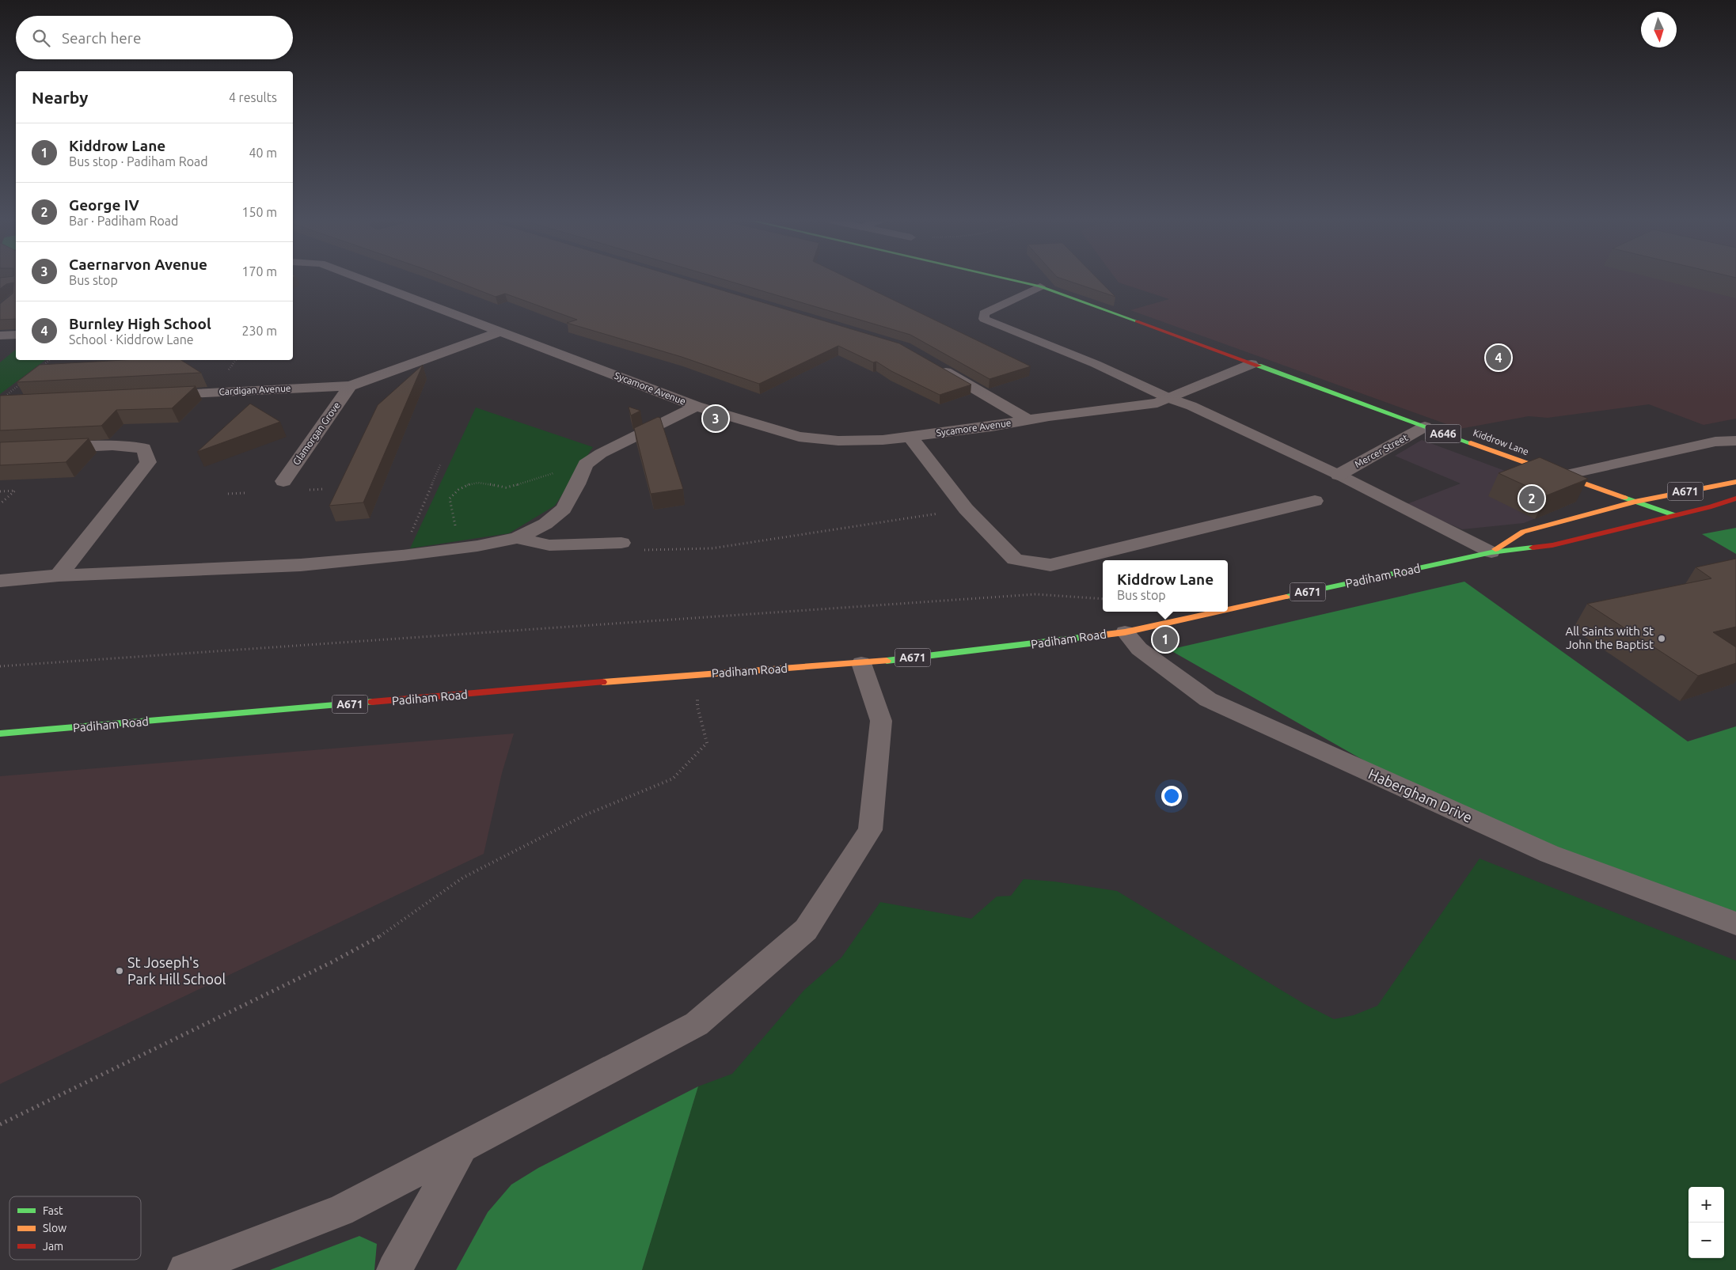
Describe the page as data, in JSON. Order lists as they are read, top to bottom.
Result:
{
  "streets": {
    "main road": [
      "A646",
      "Kiddrow Lane",
      "A671",
      "Padiham Road"
    ],
    "street": [
      "Sycamore Avenue",
      "Cardigan Avenue",
      "Glamorgan Grove",
      "Mercer Street"
    ],
    "lane": ["Habergham Drive"]
  },
  "crossings": [
    ["Sycamore Avenue", "Cardigan Avenue"],
    ["Sycamore Avenue", "Kiddrow Lane"],
    ["Cardigan Avenue", "Glamorgan Grove"],
    ["Kiddrow Lane", "Mercer Street"],
    ["Kiddrow Lane", "Padiham Road"],
    ["Padiham Road", "Habergham Drive"]
  ],
  "places": ["All Saints with St John the Baptist", "St Joseph's Park Hill School"],
  "legend": ["Fast", "Slow", "Jam"],
  "north": "bottom",
  "page": {
    "search": "Search here",
    "heading": ["Nearby", "4 results"],
    "list": [
      {
        "mark": "1",
        "name": "Kiddrow Lane",
        "note": "Bus stop · Padiham Road",
        "value": "40 m"
      },
      {
        "mark": "2",
        "name": "George IV",
        "note": "Bar · Padiham Road",
        "value": "150 m"
      },
      {
        "mark": "3",
        "name": "Caernarvon Avenue",
        "note": "Bus stop",
        "value": "170 m"
      },
      {
        "mark": "4",
        "name": "Burnley High School",
        "note": "School · Kiddrow Lane",
        "value": "230 m"
      }
    ],
    "pins": [
      "4",
      "3",
      "2",
      "1"
    ],
    "popup": ["Kiddrow Lane", "Bus stop"],
    "map_buttons": ["+", "−"]
  }
}
